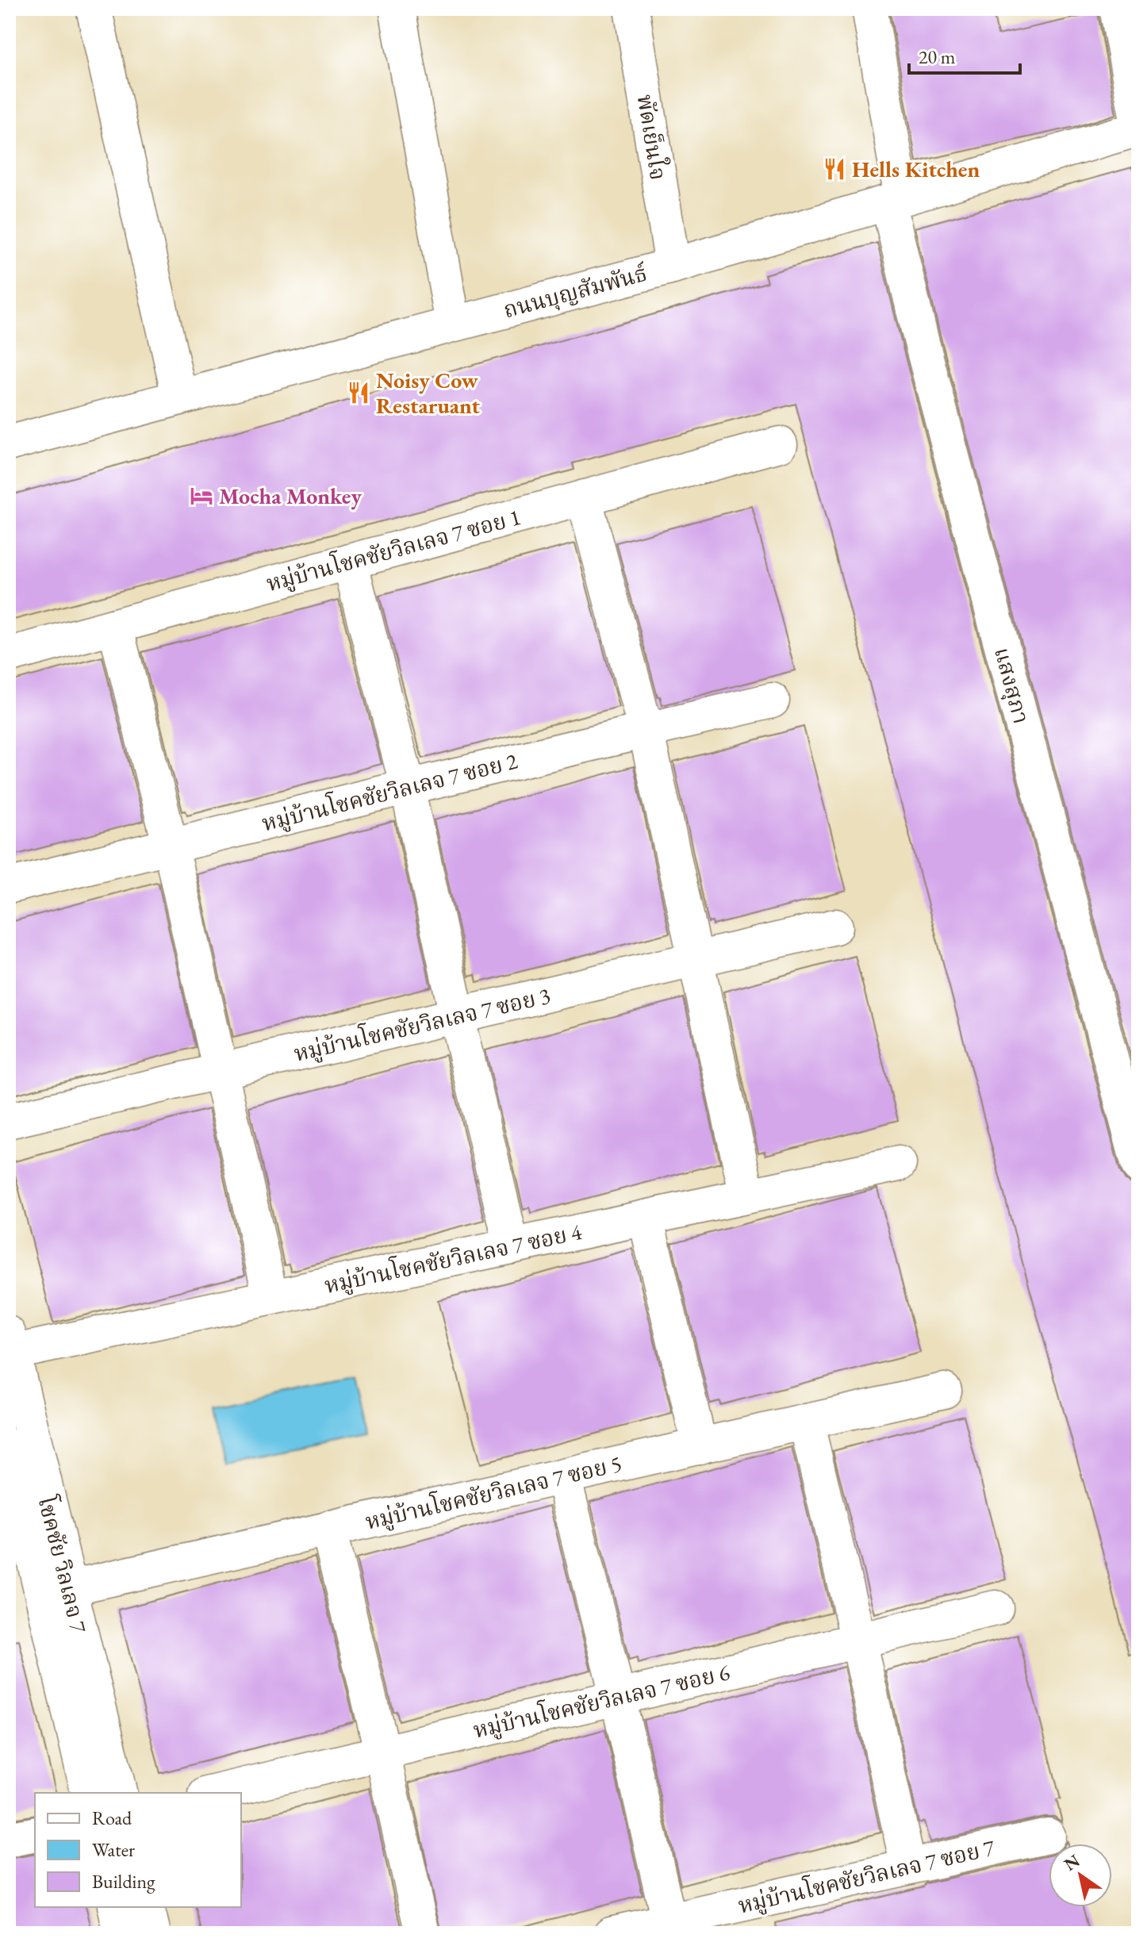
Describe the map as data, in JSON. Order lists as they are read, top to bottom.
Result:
{
  "streets": {
    "street": [
      "พัดเย็นใจ",
      "ถนนบุญสัมพันธ์",
      "หมู่บ้านโชคชัยวิลเลจ 7 ซอย 1",
      "แสงสุภา",
      "หมู่บ้านโชคชัยวิลเลจ 7 ซอย 2",
      "หมู่บ้านโชคชัยวิลเลจ 7 ซอย 3",
      "หมู่บ้านโชคชัยวิลเลจ 7 ซอย 4",
      "หมู่บ้านโชคชัยวิลเลจ 7 ซอย 5",
      "โชคชัย วิลเลจ 7",
      "หมู่บ้านโชคชัยวิลเลจ 7 ซอย 6",
      "หมู่บ้านโชคชัยวิลเลจ 7 ซอย 7"
    ]
  },
  "crossings": [
    ["พัดเย็นใจ", "ถนนบุญสัมพันธ์"],
    ["ถนนบุญสัมพันธ์", "แสงสุภา"],
    ["หมู่บ้านโชคชัยวิลเลจ 7 ซอย 4", "โชคชัย วิลเลจ 7"],
    ["หมู่บ้านโชคชัยวิลเลจ 7 ซอย 5", "โชคชัย วิลเลจ 7"]
  ],
  "places": {
    "restaurant": ["Hells Kitchen", "Noisy Cow Restaruant"],
    "hotel": ["Mocha Monkey"]
  },
  "legend": ["Road", "Water", "Building"],
  "scale_bar": "20 m",
  "north": "top left"
}
